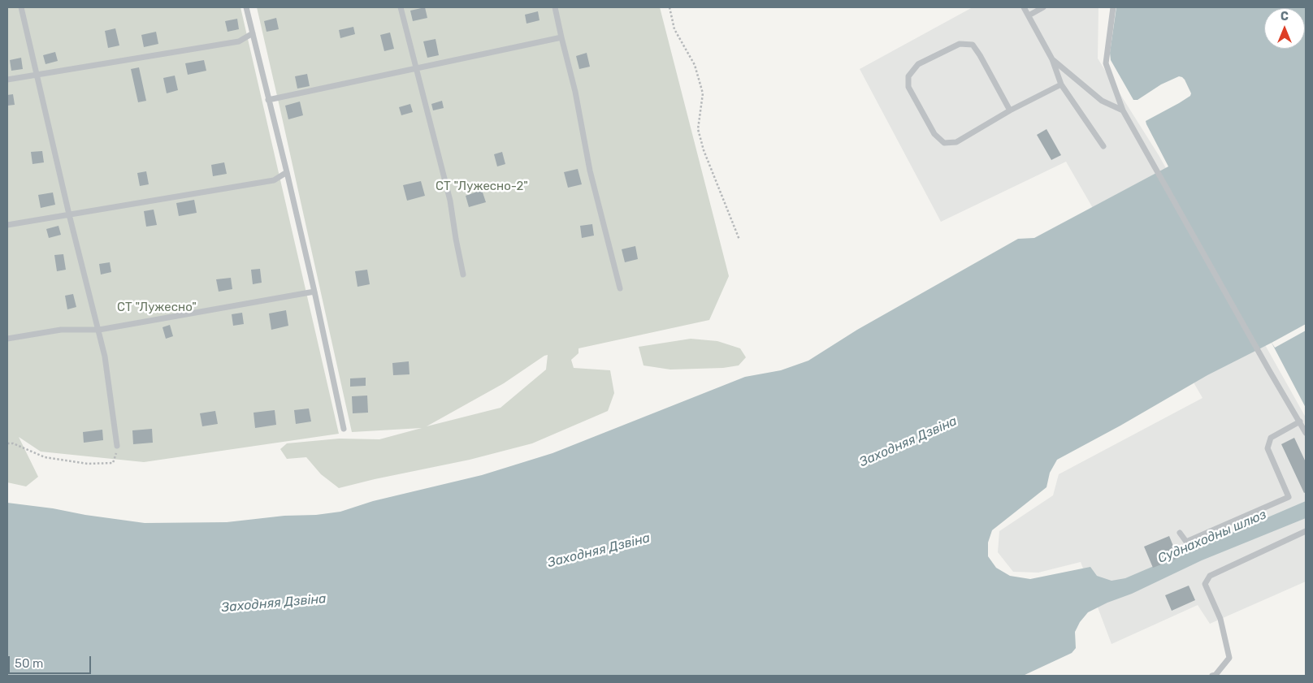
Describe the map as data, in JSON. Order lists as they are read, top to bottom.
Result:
{
  "water": ["Заходняя Дзвіна", "Суднаходны шлюз"],
  "parks": ["СТ \"Лужесно-2\"", "СТ \"Лужесно\""],
  "scale_bar": "50 m",
  "north": "top"
}
